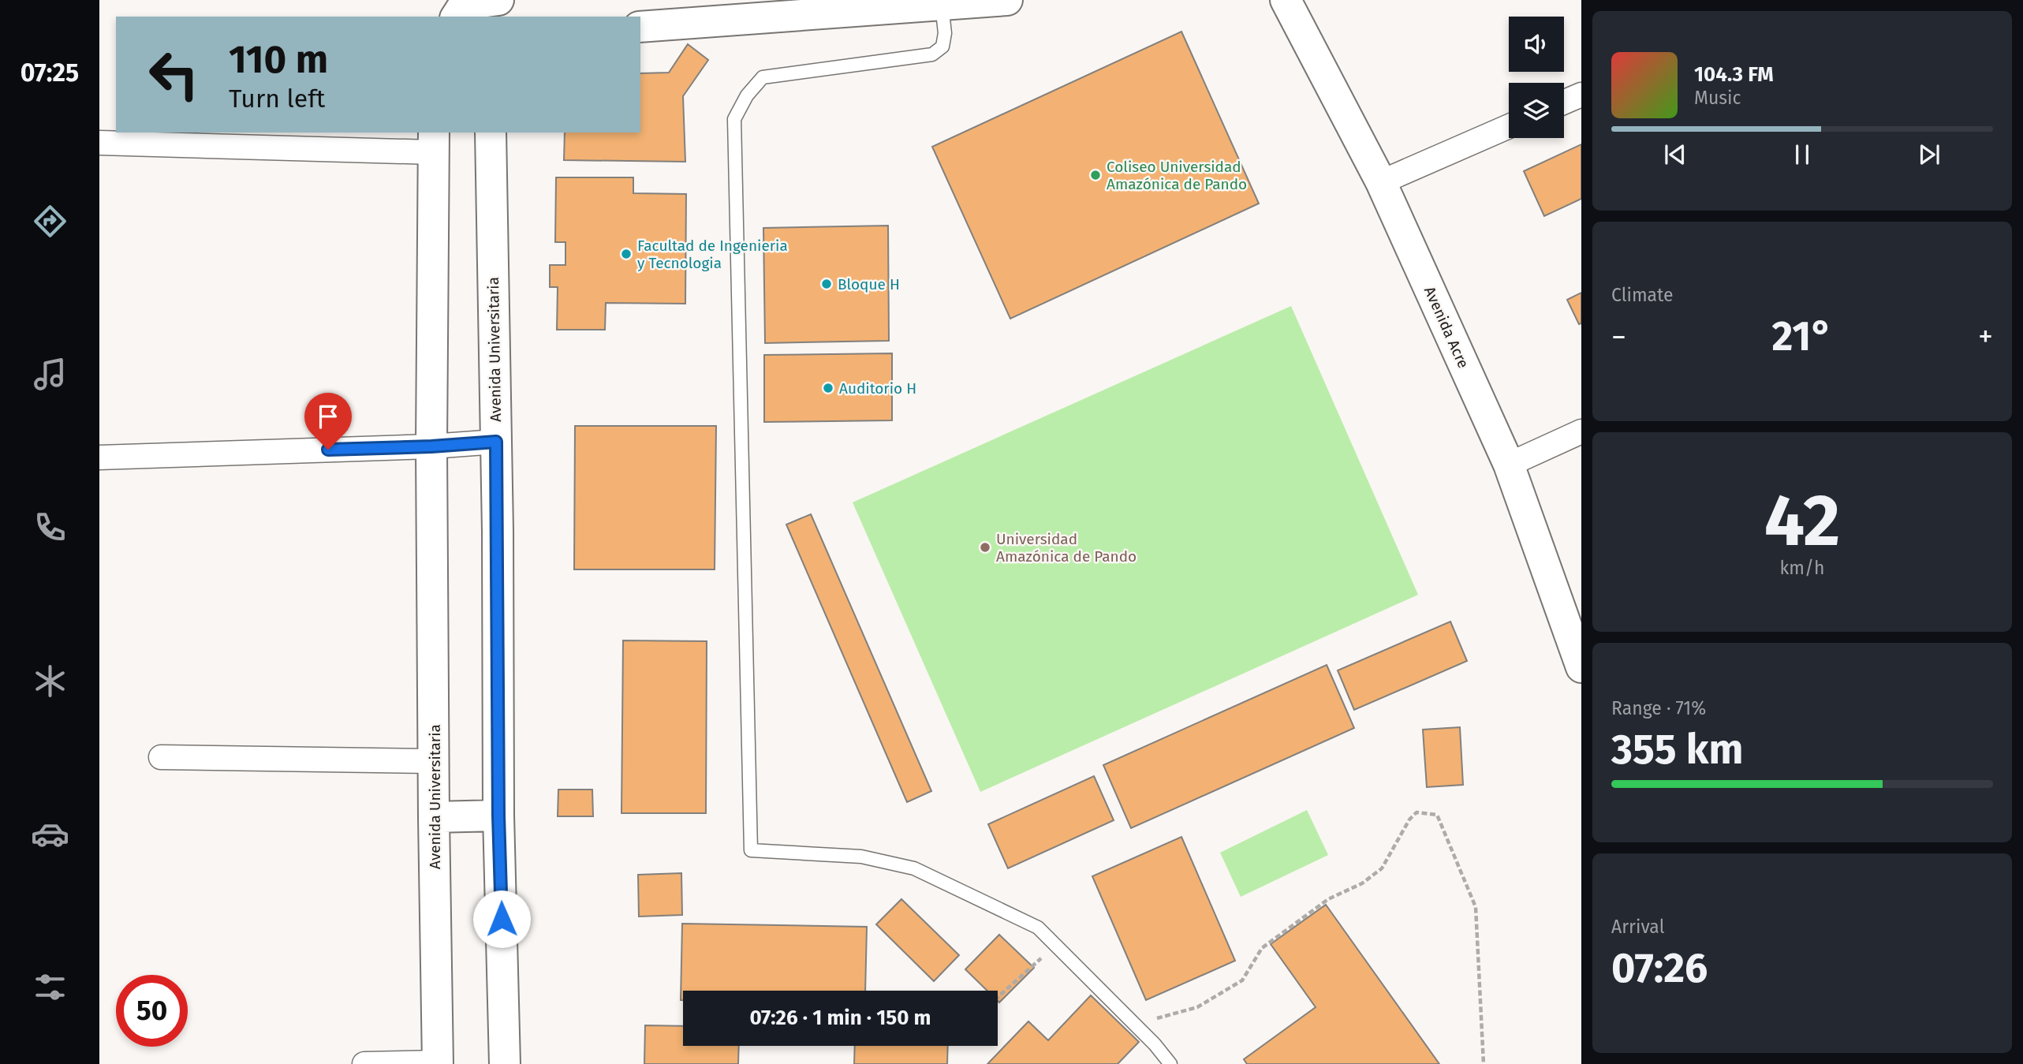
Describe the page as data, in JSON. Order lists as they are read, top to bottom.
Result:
{
  "streets": {
    "main road": ["Avenida Acre", "Avenida Universitaria"]
  },
  "places": [
    "Coliseo Universidad Amazónica de Pando",
    "Facultad de Ingenieria y Tecnologia",
    "Bloque H",
    "Auditorio H",
    "Universidad Amazónica de Pando"
  ],
  "page": {
    "tabs": "07:25",
    "turn": ["110 m", "Turn left"],
    "song": ["104.3 FM", "Music"],
    "tile": [
      "Climate",
      ["42", "km/h"],
      ["Range · 71%", "355 km"],
      ["Arrival", "07:26"]
    ],
    "heat": ["−", "21°", "+"],
    "limit": "50",
    "trip": "07:26 · 1 min · 150 m"
  }
}
